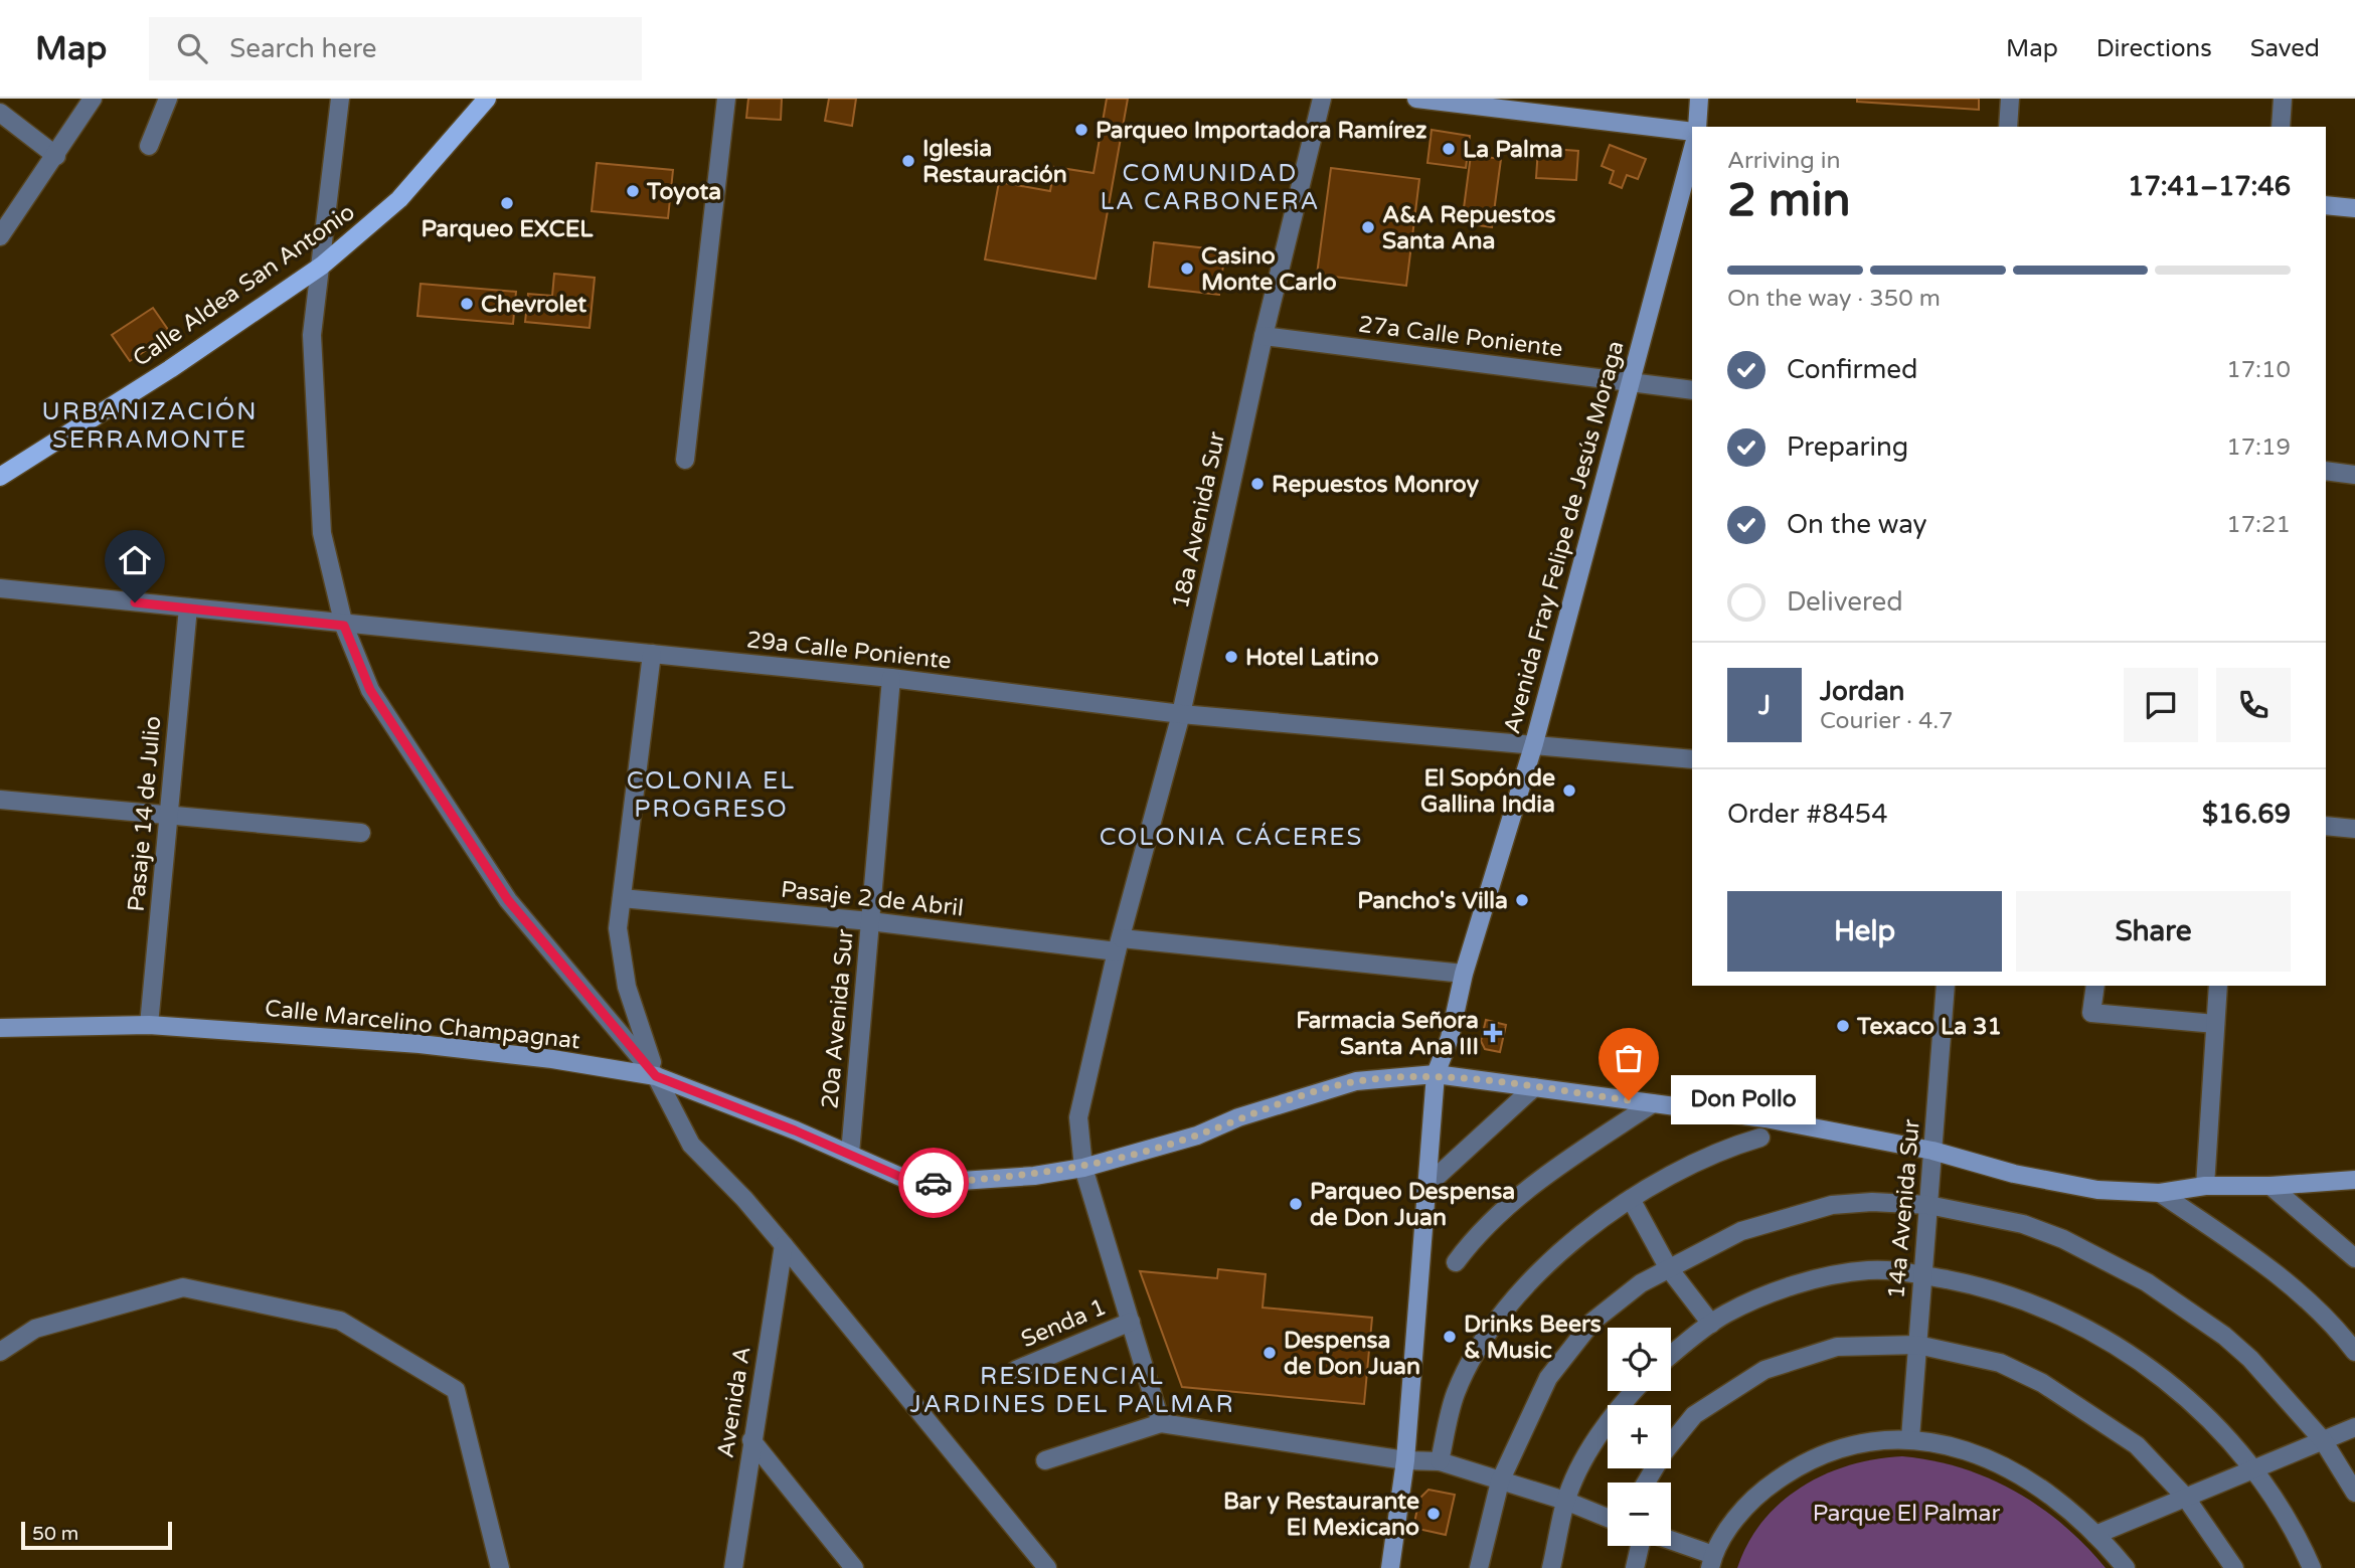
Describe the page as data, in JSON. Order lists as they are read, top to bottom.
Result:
{
  "streets": {
    "main road": ["Calle Aldea San Antonio"],
    "street": [
      "27a Calle Poniente",
      "18a Avenida Sur",
      "Avenida Fray Felipe de Jesús Moraga",
      "29a Calle Poniente",
      "Pasaje 14 de Julio",
      "Pasaje 2 de Abril",
      "20a Avenida Sur",
      "Calle Marcelino Champagnat",
      "14a Avenida Sur",
      "Senda 1",
      "Avenida A"
    ]
  },
  "crossings": [
    ["27a Calle Poniente", "18a Avenida Sur"],
    ["27a Calle Poniente", "Avenida Fray Felipe de Jesús Moraga"],
    ["18a Avenida Sur", "29a Calle Poniente"],
    ["18a Avenida Sur", "Pasaje 2 de Abril"],
    ["18a Avenida Sur", "Calle Marcelino Champagnat"],
    ["18a Avenida Sur", "Senda 1"],
    ["Avenida Fray Felipe de Jesús Moraga", "29a Calle Poniente"],
    ["Avenida Fray Felipe de Jesús Moraga", "Pasaje 2 de Abril"],
    ["Avenida Fray Felipe de Jesús Moraga", "Calle Marcelino Champagnat"],
    ["29a Calle Poniente", "Pasaje 14 de Julio"],
    ["29a Calle Poniente", "20a Avenida Sur"],
    ["Pasaje 14 de Julio", "Calle Marcelino Champagnat"],
    ["Pasaje 2 de Abril", "20a Avenida Sur"],
    ["20a Avenida Sur", "Calle Marcelino Champagnat"],
    ["Calle Marcelino Champagnat", "14a Avenida Sur"]
  ],
  "districts": [
    "COMUNIDAD LA CARBONERA",
    "URBANIZACIÓN SERRAMONTE",
    "COLONIA EL PROGRESO",
    "COLONIA CÁCERES",
    "RESIDENCIAL JARDINES DEL PALMAR"
  ],
  "parks": ["Parque El Palmar"],
  "places": {
    "other": [
      "Parqueo Importadora Ramírez",
      "La Palma",
      "Iglesia Restauración",
      "Toyota",
      "Parqueo EXCEL",
      "A&A Repuestos Santa Ana",
      "Casino Monte Carlo",
      "Chevrolet",
      "Repuestos Monroy",
      "Hotel Latino",
      "El Sopón de Gallina India",
      "Pancho's Villa",
      "Texaco La 31",
      "Don Pollo",
      "Parqueo Despensa de Don Juan",
      "Drinks Beers & Music",
      "Despensa de Don Juan",
      "Bar y Restaurante El Mexicano"
    ],
    "health": ["Farmacia Señora Santa Ana III"]
  },
  "scale_bar": "50 m",
  "page": {
    "header": "Map",
    "search": "Search here",
    "nav": ["Map", "Directions", "Saved"],
    "heading": ["2 min", "Arriving in", "17:41–17:46"],
    "panel": [
      "Jordan",
      "Courier · 4.7",
      "Order #8454",
      "$16.69"
    ],
    "bar": "On the way · 350 m",
    "list": [
      ["Confirmed", "17:10"],
      ["Preparing", "17:19"],
      ["On the way", "17:21"],
      "Delivered"
    ],
    "round": "J",
    "buttons": ["Help", "Share"],
    "bubble": "Don Pollo",
    "map_buttons": ["+", "−"],
    "scale": "50 m"
  }
}
